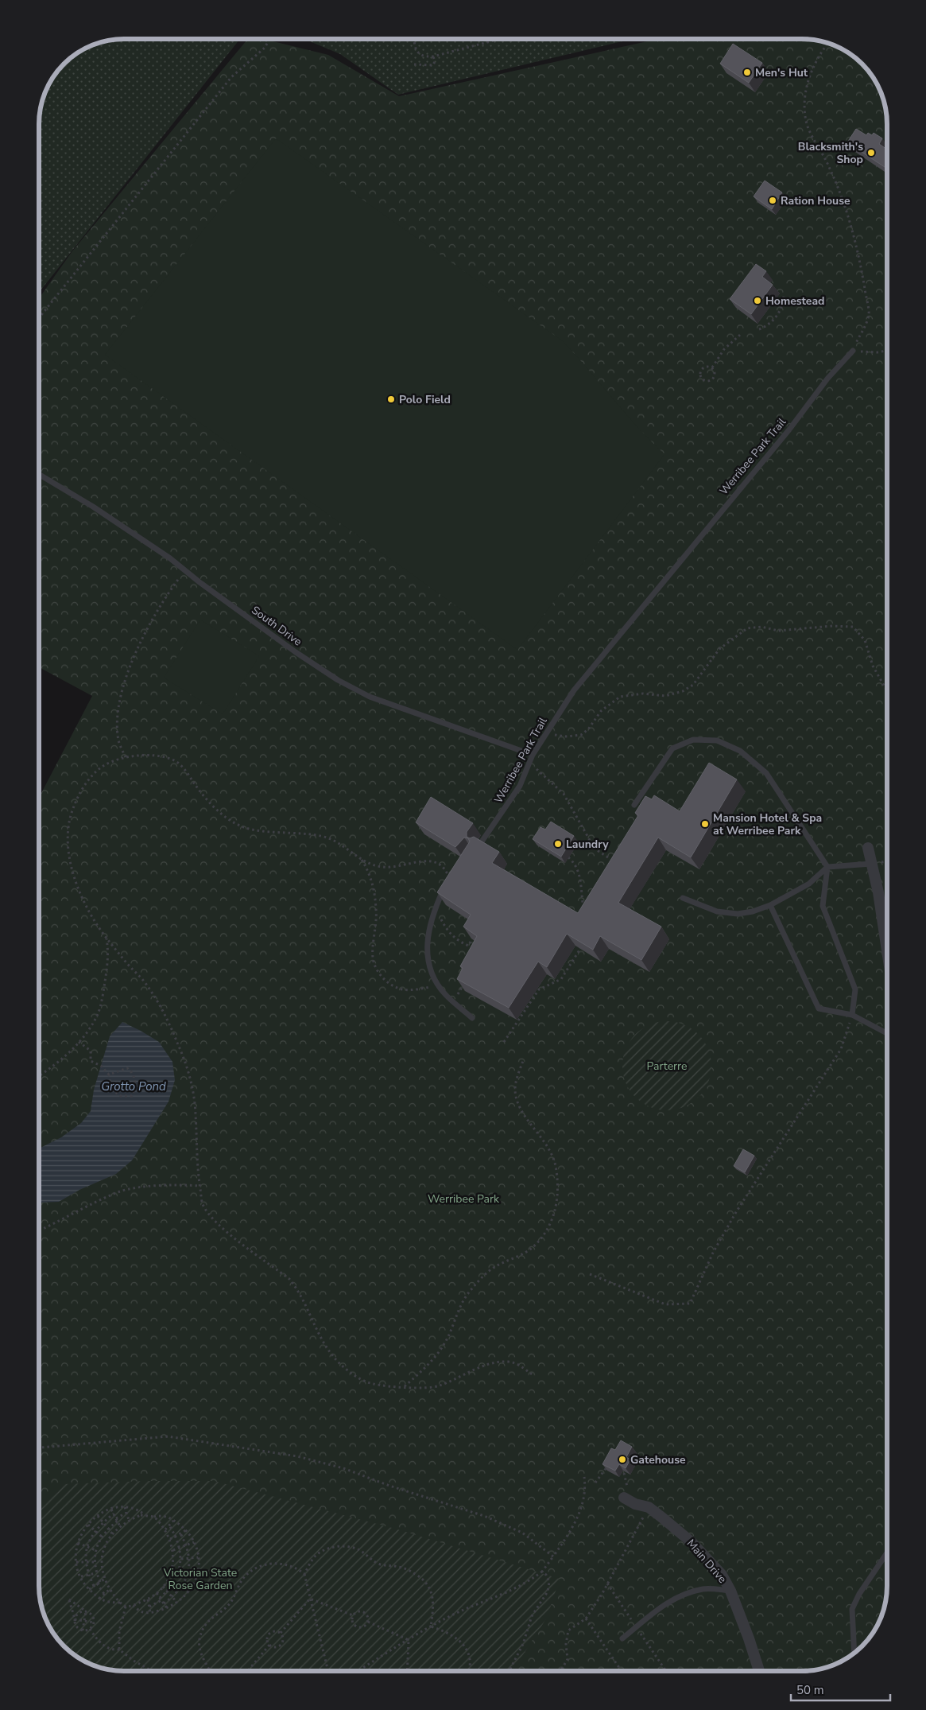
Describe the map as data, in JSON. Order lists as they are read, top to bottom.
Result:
{
  "streets": {
    "street": ["Main Drive"],
    "lane": ["Werribee Park Trail", "South Drive"]
  },
  "crossings": [
    ["Werribee Park Trail", "South Drive"]
  ],
  "water": ["Grotto Pond"],
  "parks": ["Parterre", "Werribee Park", "Victorian State Rose Garden"],
  "places": [
    "Men's Hut",
    "Blacksmith's Shop",
    "Ration House",
    "Homestead",
    "Polo Field",
    "Mansion Hotel & Spa at Werribee Park",
    "Laundry",
    "Gatehouse"
  ],
  "scale_bar": "50 m"
}
